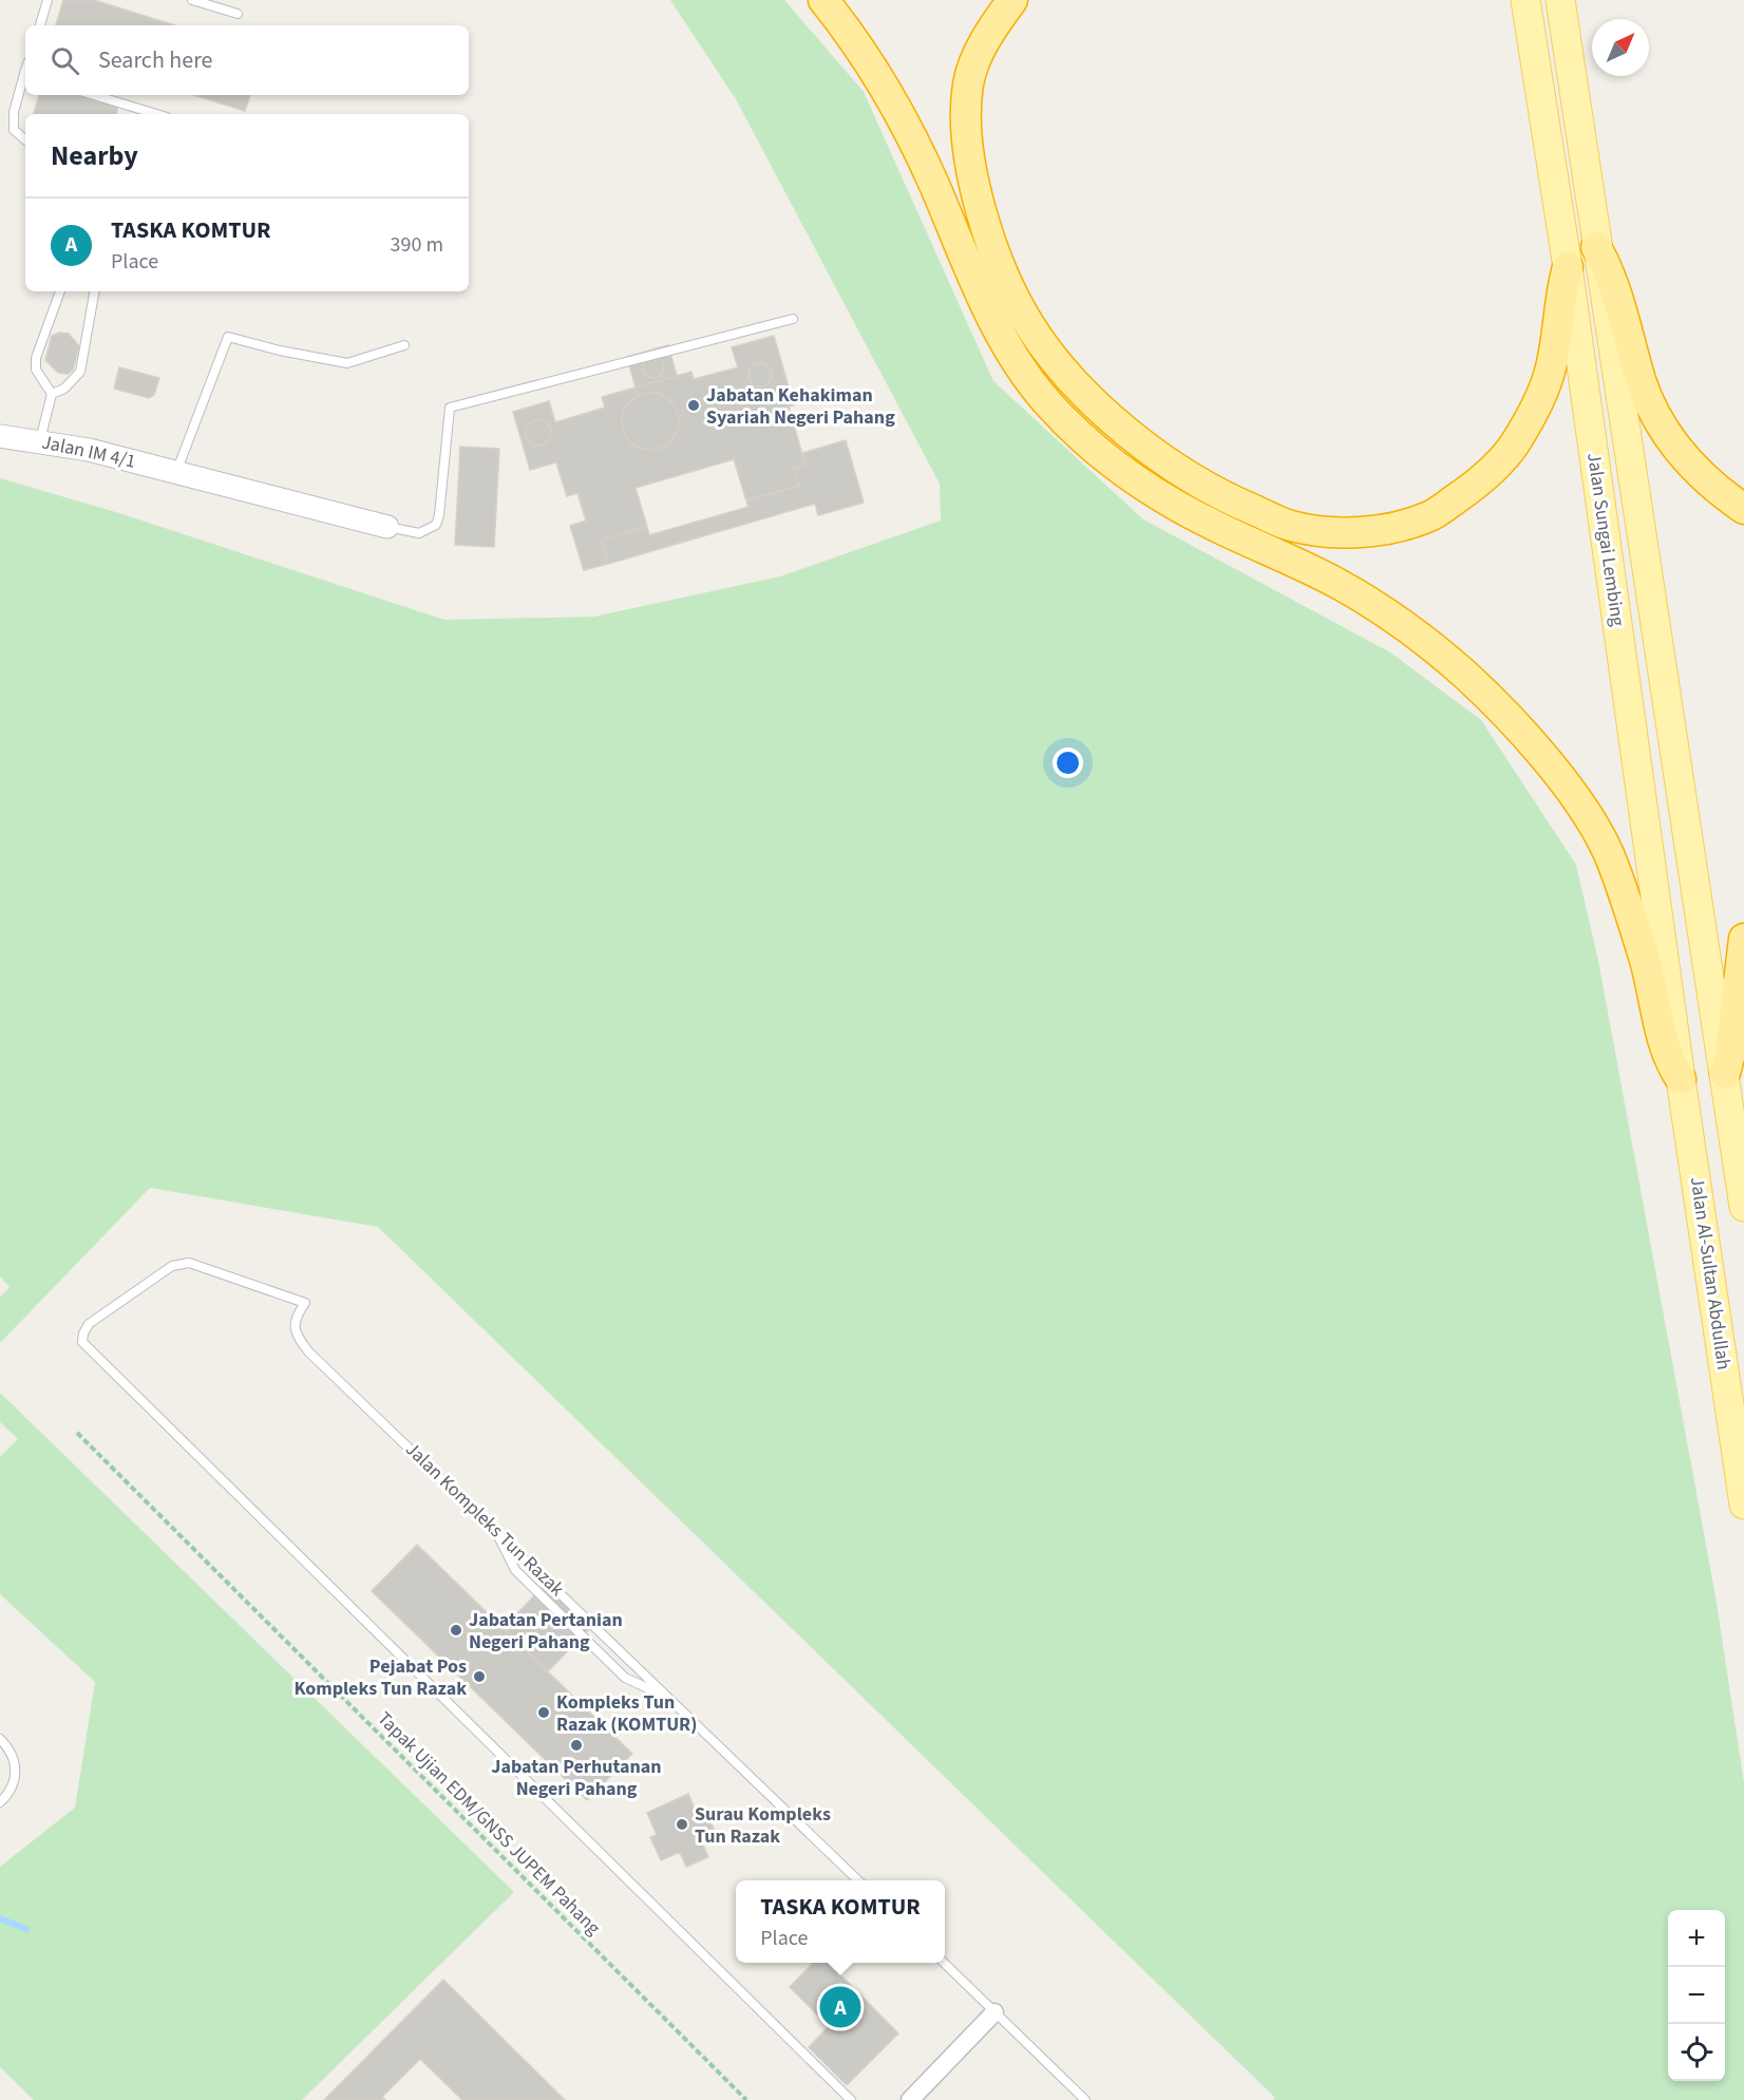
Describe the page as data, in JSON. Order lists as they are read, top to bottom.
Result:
{
  "streets": {
    "main road": ["Jalan Sungai Lembing", "Jalan Al-Sultan Abdullah"],
    "street": ["Jalan IM 4/1"],
    "lane": ["Jalan Kompleks Tun Razak"],
    "path": ["Tapak Ujian EDM/GNSS JUPEM Pahang"]
  },
  "crossings": [
    ["Jalan Sungai Lembing", "Jalan Al-Sultan Abdullah"]
  ],
  "places": [
    "Jabatan Kehakiman Syariah Negeri Pahang",
    "Jabatan Pertanian Negeri Pahang",
    "Pejabat Pos Kompleks Tun Razak",
    "Kompleks Tun Razak (KOMTUR)",
    "Jabatan Perhutanan Negeri Pahang",
    "Surau Kompleks Tun Razak"
  ],
  "north": "top right",
  "page": {
    "search": "Search here",
    "heading": "Nearby",
    "list": [
      {
        "mark": "A",
        "name": "TASKA KOMTUR",
        "note": "Place",
        "value": "390 m"
      }
    ],
    "popup": ["TASKA KOMTUR", "Place"],
    "map_buttons": ["+", "−"],
    "pins": "A"
  }
}
